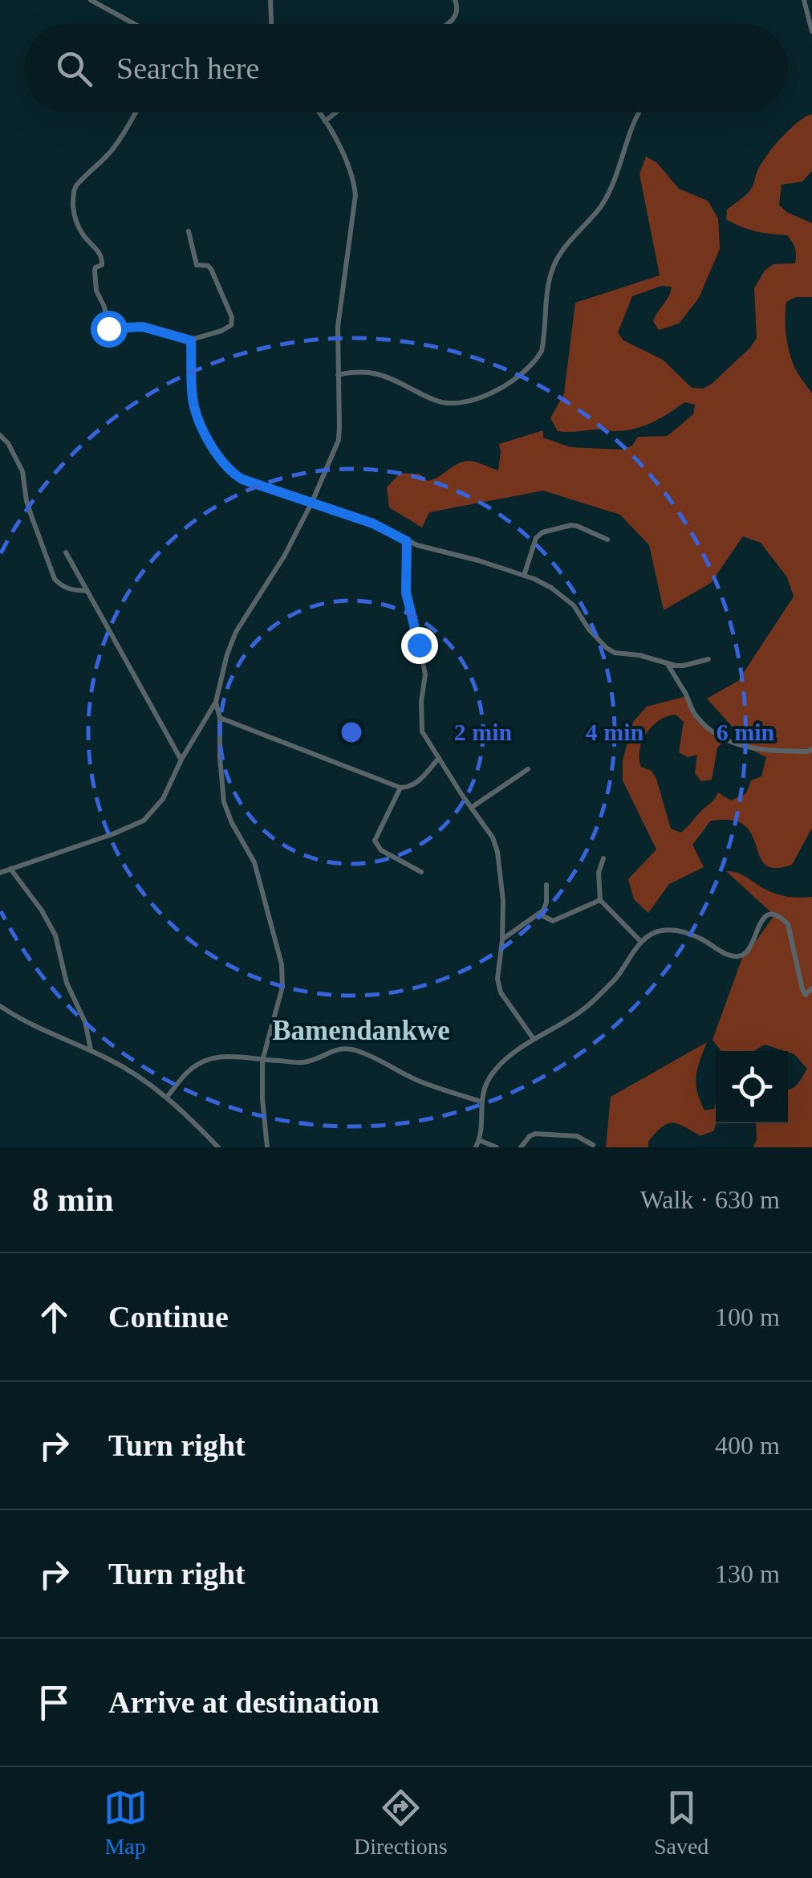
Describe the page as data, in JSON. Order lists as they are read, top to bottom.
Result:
{
  "districts": ["Bamendankwe"],
  "page": {
    "search": "Search here",
    "heading": ["8 min", "Walk · 630 m"],
    "list": [
      ["Continue", "100 m"],
      ["Turn right", "400 m"],
      ["Turn right", "130 m"],
      "Arrive at destination"
    ],
    "nav": ["Map", "Directions", "Saved"]
  },
  "rings": ["2 min", "4 min", "6 min"]
}
